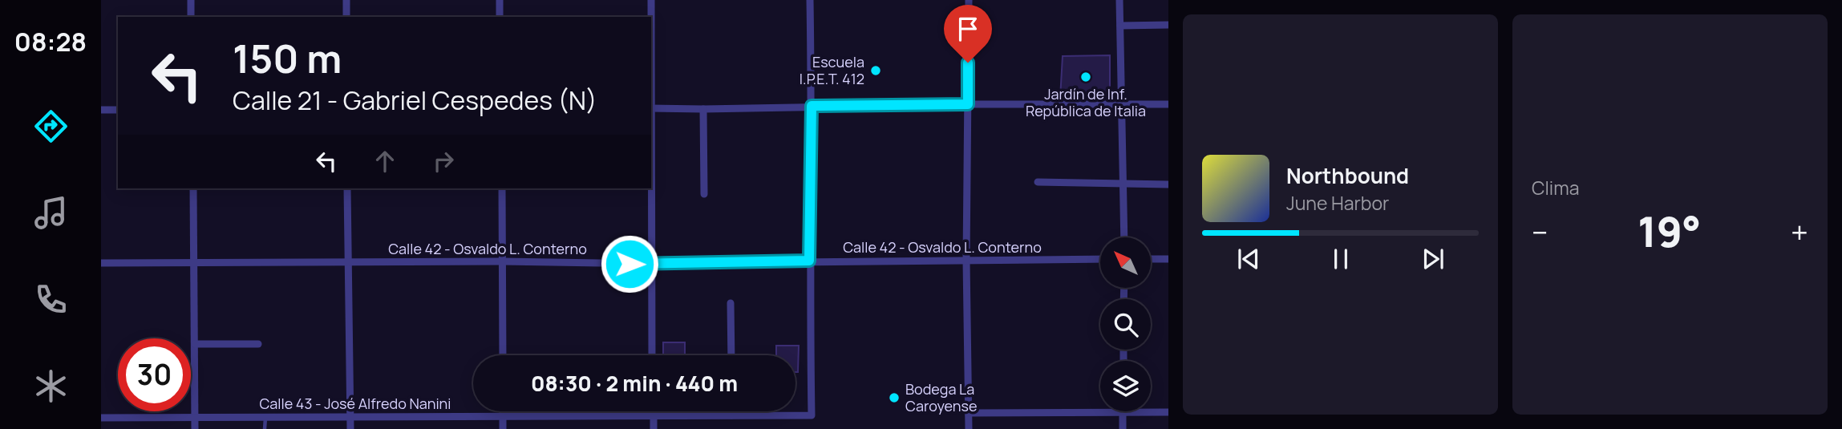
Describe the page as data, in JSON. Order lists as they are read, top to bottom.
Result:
{
  "streets": {
    "street": ["Calle 42 - Osvaldo L. Conterno", "Calle 43 - José Alfredo Nanini"]
  },
  "crossings": [
    ["Calle 42 - Osvaldo L. Conterno", "Calle 43 - José Alfredo Nanini"]
  ],
  "places": ["Escuela I.P.E.T. 412", "Jardín de Inf. República de Italia", "Bodega La Caroyense"],
  "north": "top left",
  "page": {
    "tabs": "08:28",
    "tile": "Clima",
    "turn": ["150 m", "Calle 21 - Gabriel Cespedes (N)"],
    "song": ["Northbound", "June Harbor"],
    "heat": ["−", "19°", "+"],
    "limit": "30",
    "trip": "08:30 · 2 min · 440 m"
  }
}
